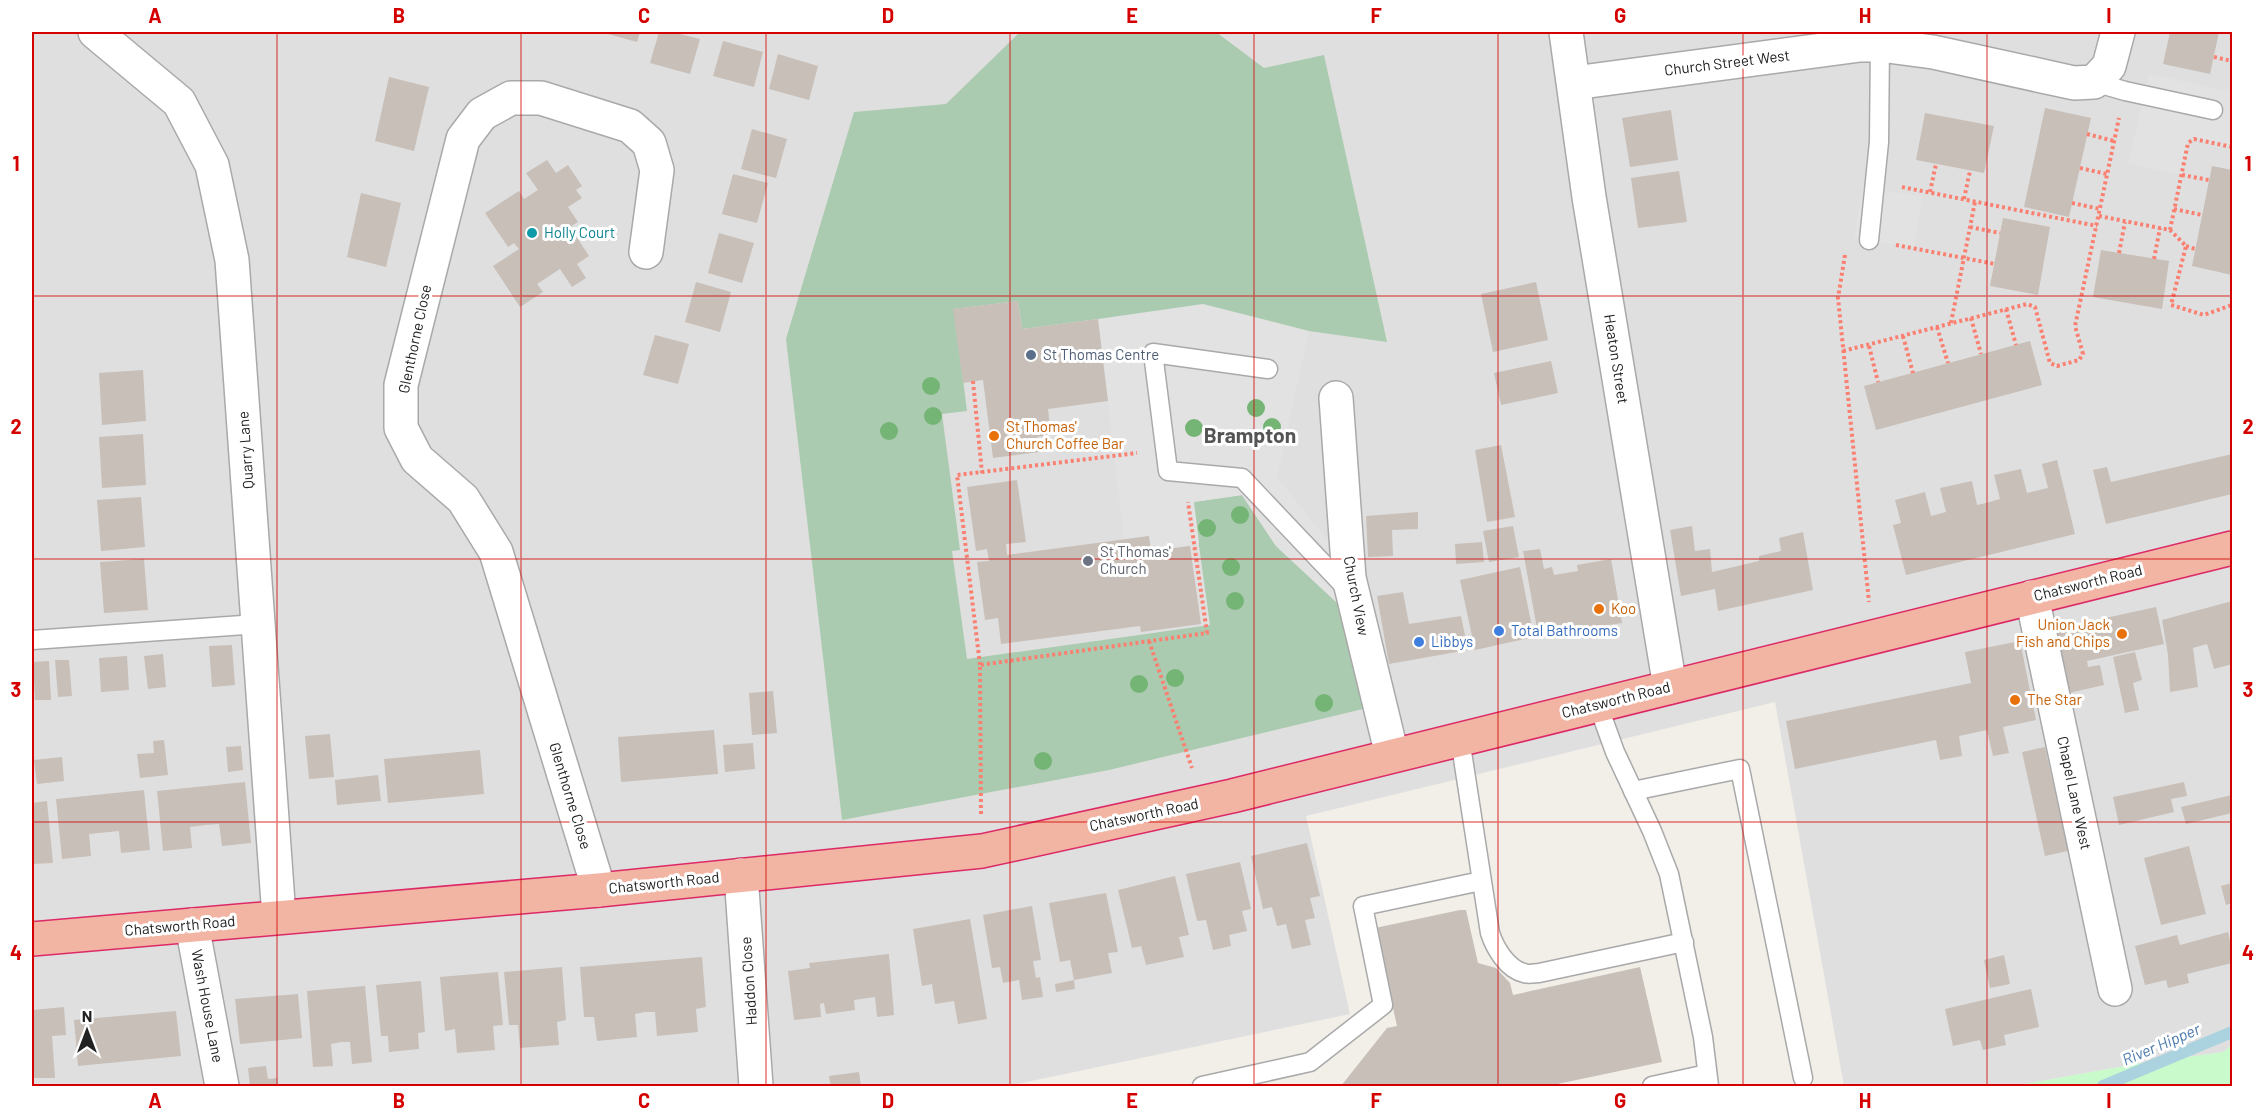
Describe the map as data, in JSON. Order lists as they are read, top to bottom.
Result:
{
  "streets": {
    "highway": ["Chatsworth Road"],
    "street": [
      "Church Street West",
      "Glenthorne Close",
      "Heaton Street",
      "Quarry Lane",
      "Church View",
      "Chapel Lane West",
      "Haddon Close",
      "Wash House Lane"
    ]
  },
  "crossings": [
    ["Church Street West", "Heaton Street"],
    ["Glenthorne Close", "Chatsworth Road"],
    ["Heaton Street", "Chatsworth Road"],
    ["Quarry Lane", "Chatsworth Road"],
    ["Chatsworth Road", "Church View"],
    ["Chatsworth Road", "Chapel Lane West"],
    ["Chatsworth Road", "Haddon Close"],
    ["Chatsworth Road", "Wash House Lane"]
  ],
  "districts": ["Brampton"],
  "water": ["River Hipper"],
  "places": [
    "Holly Court",
    "St Thomas Centre",
    "St Thomas' Church Coffee Bar",
    "St Thomas' Church",
    "Koo",
    "Total Bathrooms",
    "Union Jack Fish and Chips",
    "Libbys",
    "The Star"
  ],
  "north": "top",
  "grid": {
    "columns": [
      "A",
      "B",
      "C",
      "D",
      "E",
      "F",
      "G",
      "H",
      "I"
    ],
    "rows": [
      "1",
      "2",
      "3",
      "4"
    ]
  }
}
